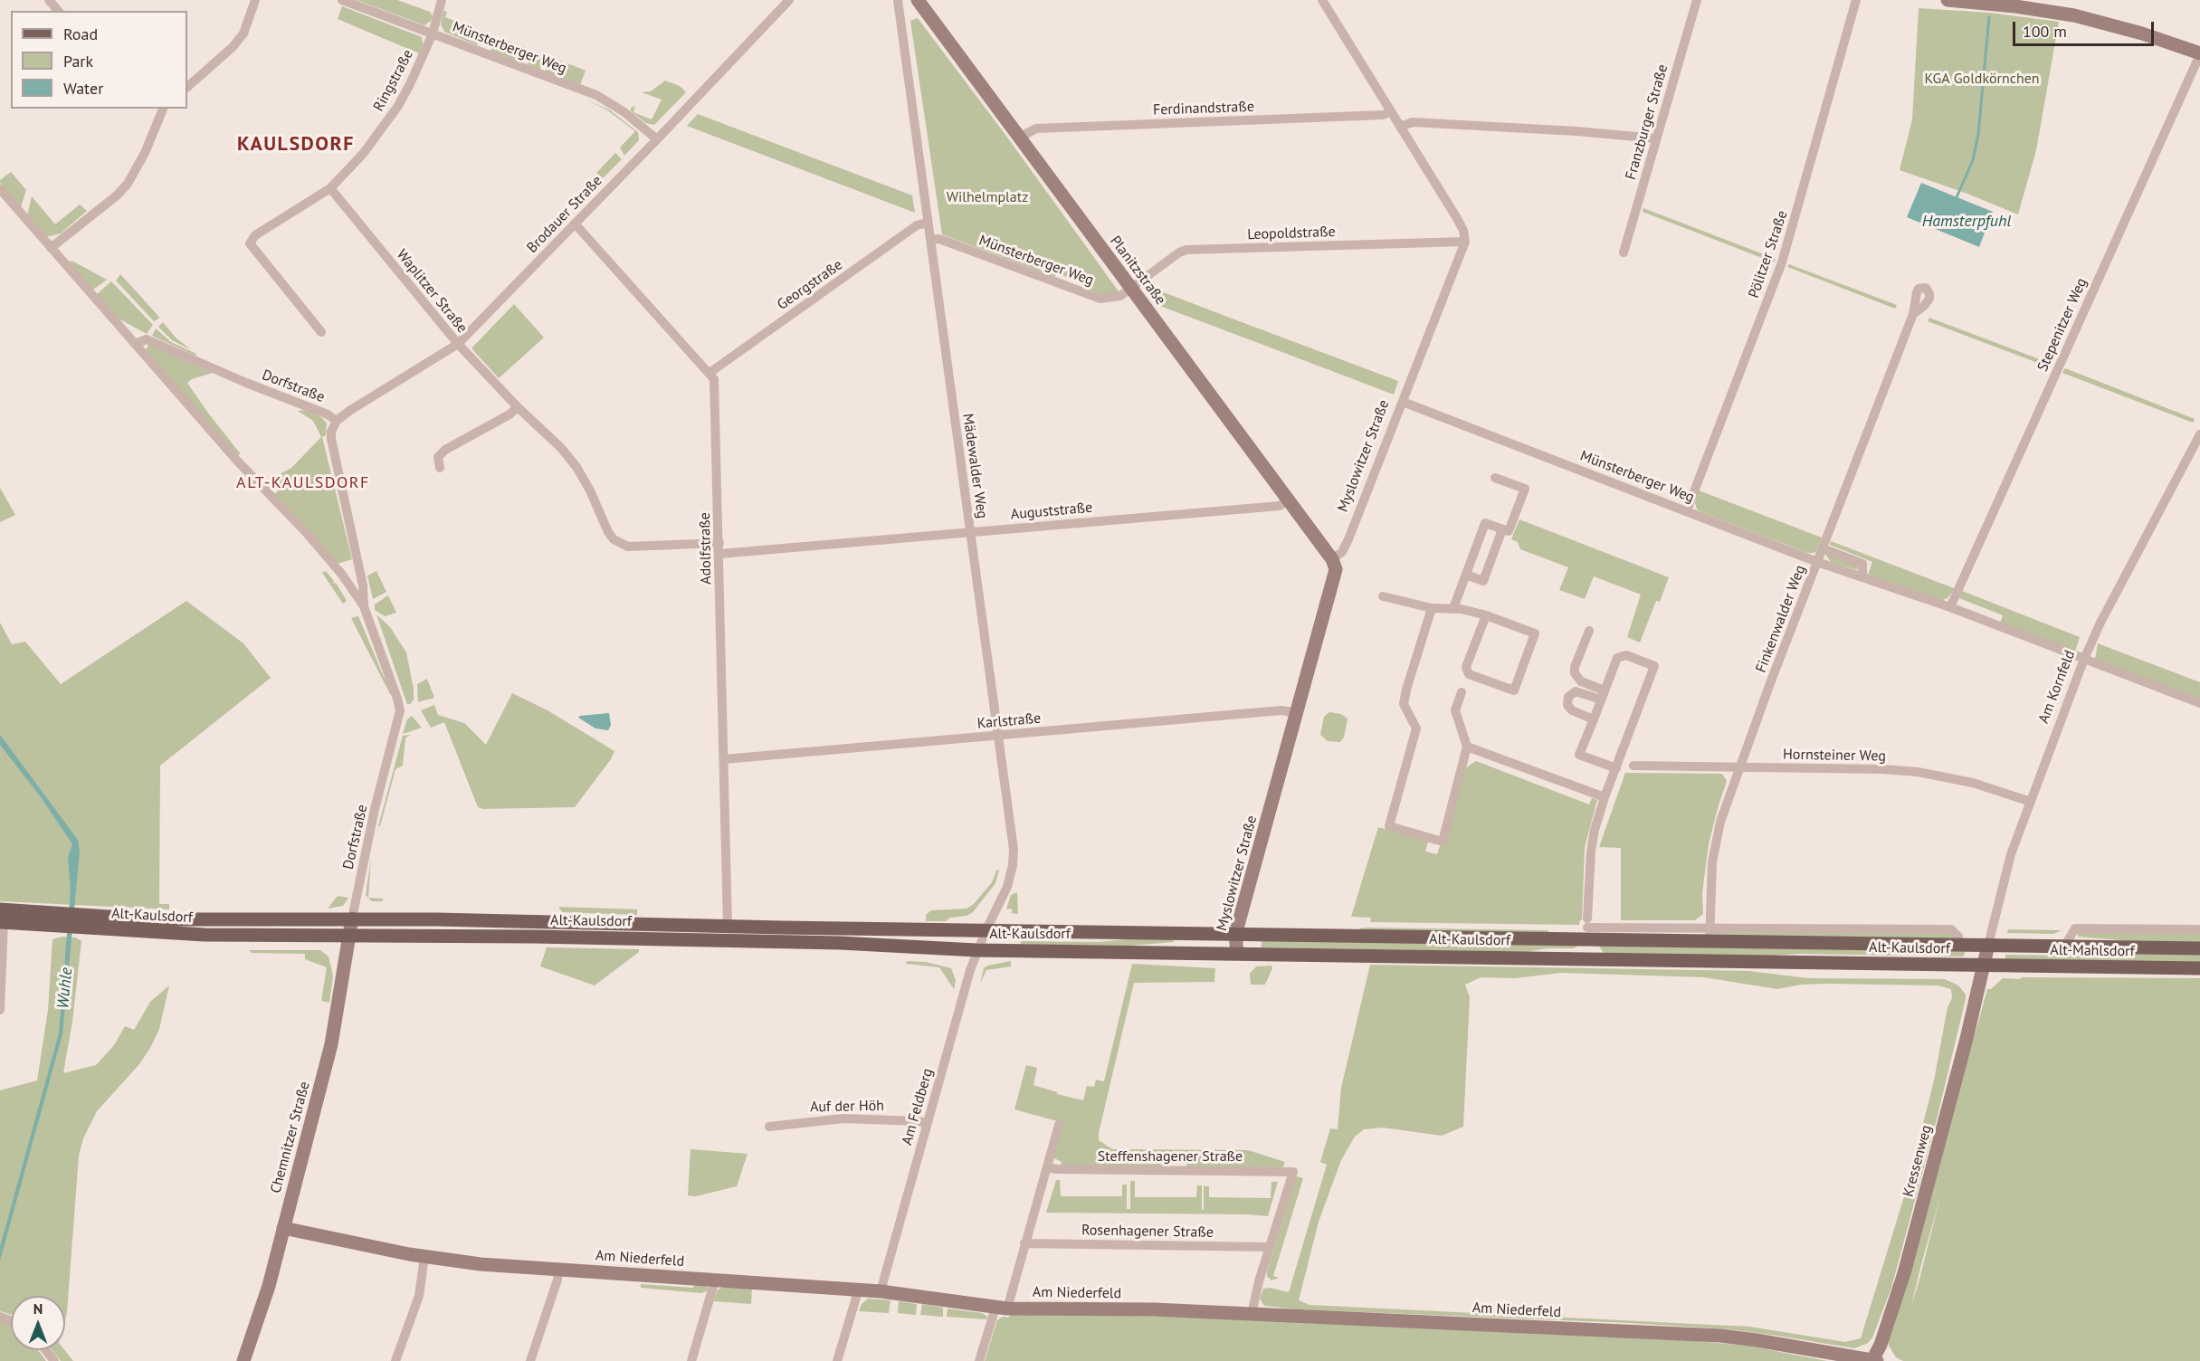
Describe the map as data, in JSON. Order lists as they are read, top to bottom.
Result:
{
  "streets": {
    "main road": ["Alt-Kaulsdorf", "Alt-Mahlsdorf"],
    "street": [
      "Münsterberger Weg",
      "Ringstraße",
      "Ferdinandstraße",
      "Franzburger Straße",
      "Brodauer Straße",
      "Leopoldstraße",
      "Pölitzer Straße",
      "Planitzstraße",
      "Georgstraße",
      "Waplitzer Straße",
      "Stepenitzer Weg",
      "Dorfstraße",
      "Myslowitzer Straße",
      "Mädewalder Weg",
      "Auguststraße",
      "Adolfstraße",
      "Finkenwalder Weg",
      "Am Kornfeld",
      "Karlstraße",
      "Hornsteiner Weg",
      "Auf der Höh",
      "Am Feldberg",
      "Chemnitzer Straße",
      "Steffenshagener Straße",
      "Kressenweg",
      "Rosenhagener Straße",
      "Am Niederfeld"
    ]
  },
  "crossings": [
    ["Münsterberger Weg", "Ringstraße"],
    ["Münsterberger Weg", "Brodauer Straße"],
    ["Münsterberger Weg", "Leopoldstraße"],
    ["Münsterberger Weg", "Pölitzer Straße"],
    ["Münsterberger Weg", "Planitzstraße"],
    ["Münsterberger Weg", "Stepenitzer Weg"],
    ["Münsterberger Weg", "Myslowitzer Straße"],
    ["Münsterberger Weg", "Mädewalder Weg"],
    ["Münsterberger Weg", "Finkenwalder Weg"],
    ["Münsterberger Weg", "Am Kornfeld"],
    ["Ringstraße", "Waplitzer Straße"],
    ["Ferdinandstraße", "Planitzstraße"],
    ["Brodauer Straße", "Waplitzer Straße"],
    ["Brodauer Straße", "Dorfstraße"],
    ["Leopoldstraße", "Planitzstraße"],
    ["Leopoldstraße", "Myslowitzer Straße"],
    ["Planitzstraße", "Myslowitzer Straße"],
    ["Planitzstraße", "Auguststraße"],
    ["Georgstraße", "Mädewalder Weg"],
    ["Georgstraße", "Adolfstraße"],
    ["Waplitzer Straße", "Auguststraße"],
    ["Waplitzer Straße", "Adolfstraße"],
    ["Dorfstraße", "Alt-Kaulsdorf"],
    ["Dorfstraße", "Chemnitzer Straße"],
    ["Myslowitzer Straße", "Karlstraße"],
    ["Myslowitzer Straße", "Alt-Kaulsdorf"],
    ["Mädewalder Weg", "Auguststraße"],
    ["Mädewalder Weg", "Karlstraße"],
    ["Mädewalder Weg", "Alt-Kaulsdorf"],
    ["Mädewalder Weg", "Am Feldberg"],
    ["Auguststraße", "Adolfstraße"],
    ["Adolfstraße", "Karlstraße"],
    ["Adolfstraße", "Alt-Kaulsdorf"],
    ["Finkenwalder Weg", "Hornsteiner Weg"],
    ["Finkenwalder Weg", "Alt-Kaulsdorf"],
    ["Am Kornfeld", "Hornsteiner Weg"],
    ["Am Kornfeld", "Alt-Kaulsdorf"],
    ["Am Kornfeld", "Alt-Mahlsdorf"],
    ["Am Kornfeld", "Kressenweg"],
    ["Alt-Kaulsdorf", "Alt-Mahlsdorf"],
    ["Alt-Kaulsdorf", "Am Feldberg"],
    ["Alt-Kaulsdorf", "Chemnitzer Straße"],
    ["Alt-Kaulsdorf", "Kressenweg"],
    ["Alt-Mahlsdorf", "Kressenweg"],
    ["Auf der Höh", "Am Feldberg"],
    ["Am Feldberg", "Am Niederfeld"],
    ["Chemnitzer Straße", "Am Niederfeld"],
    ["Steffenshagener Straße", "Rosenhagener Straße"],
    ["Kressenweg", "Am Niederfeld"]
  ],
  "districts": ["KAULSDORF", "ALT-KAULSDORF"],
  "water": ["Hamsterpfuhl", "Wuhle"],
  "parks": ["KGA Goldkörnchen", "Wilhelmplatz"],
  "legend": ["Road", "Park", "Water"],
  "scale_bar": "100 m",
  "north": "top"
}
